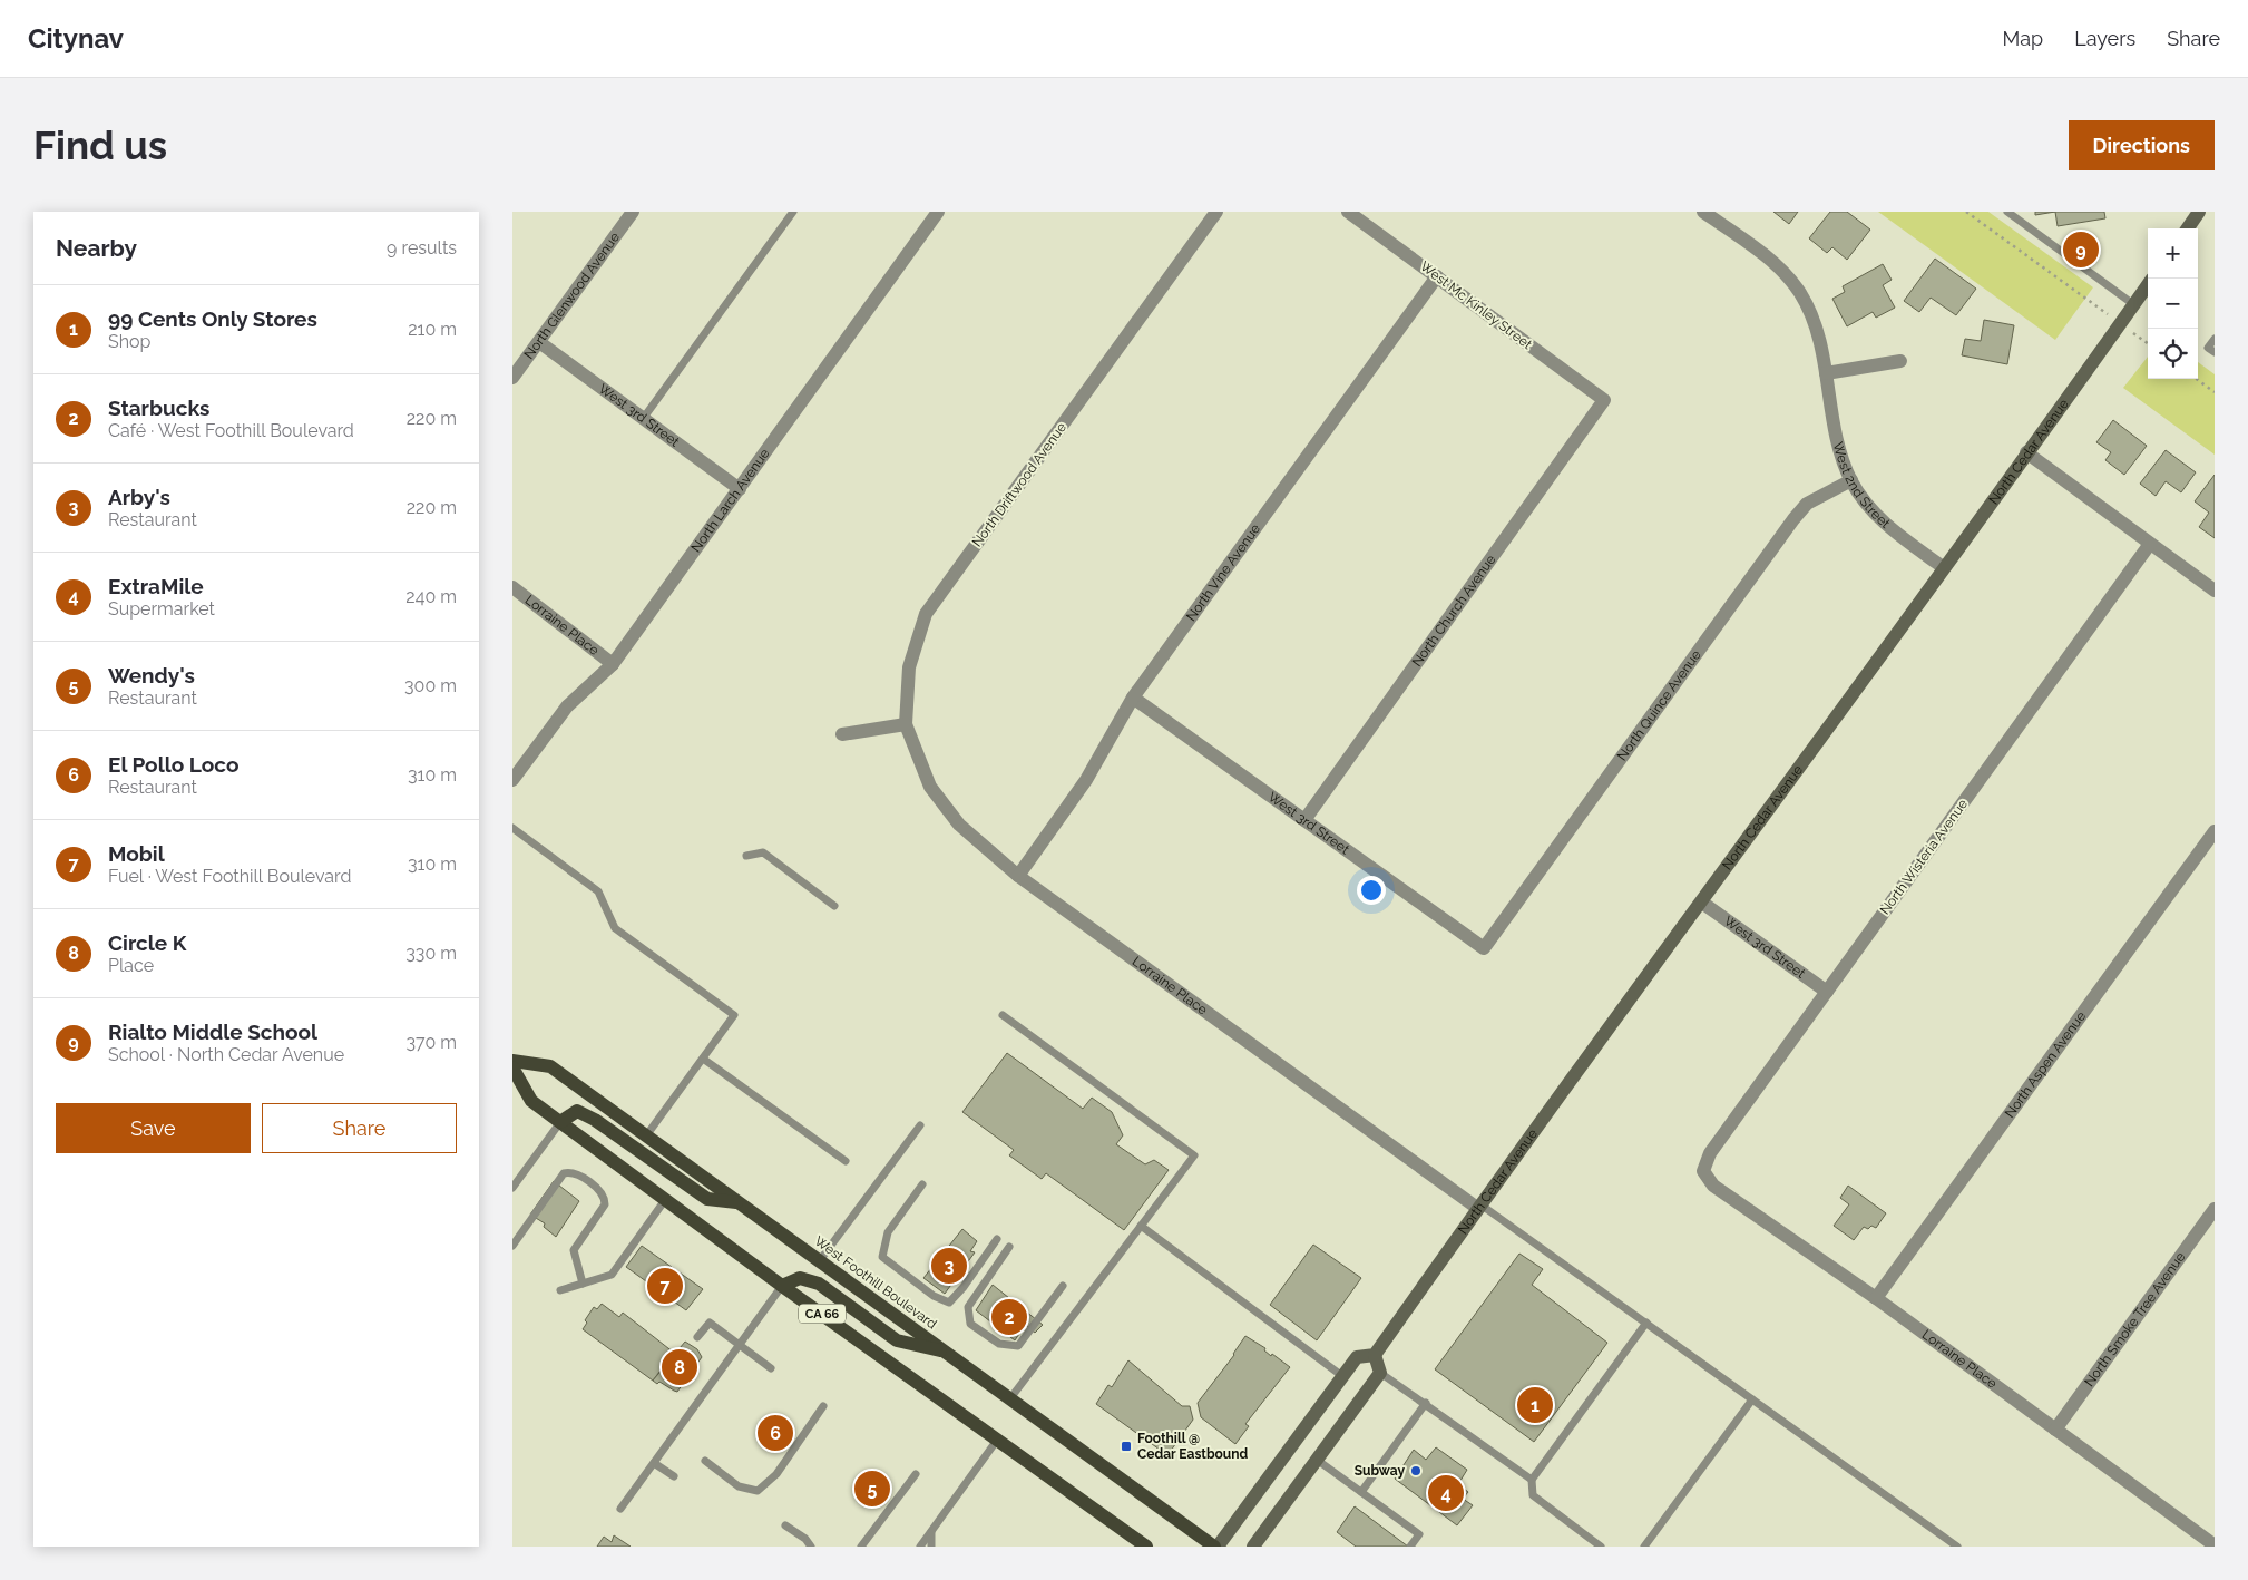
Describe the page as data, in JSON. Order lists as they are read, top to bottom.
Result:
{
  "streets": {
    "main road": ["North Cedar Avenue", "West Foothill Boulevard", "CA 66"],
    "street": [
      "North Glenwood Avenue",
      "West Mc Kinley Street",
      "West 3rd Street",
      "West 2nd Street",
      "North Driftwood Avenue",
      "North Larch Avenue",
      "North Vine Avenue",
      "North Church Avenue",
      "Lorraine Place",
      "North Quince Avenue",
      "North Wisteria Avenue",
      "North Aspen Avenue",
      "North Smoke Tree Avenue"
    ]
  },
  "crossings": [
    ["North Glenwood Avenue", "West 3rd Street"],
    ["West Mc Kinley Street", "North Vine Avenue"],
    ["West Mc Kinley Street", "North Church Avenue"],
    ["West 3rd Street", "North Cedar Avenue"],
    ["West 3rd Street", "North Larch Avenue"],
    ["West 3rd Street", "North Vine Avenue"],
    ["West 3rd Street", "North Church Avenue"],
    ["West 3rd Street", "North Quince Avenue"],
    ["West 3rd Street", "North Wisteria Avenue"],
    ["North Cedar Avenue", "West 2nd Street"],
    ["North Cedar Avenue", "Lorraine Place"],
    ["West 2nd Street", "North Quince Avenue"],
    ["North Driftwood Avenue", "Lorraine Place"],
    ["North Larch Avenue", "Lorraine Place"],
    ["North Vine Avenue", "Lorraine Place"],
    ["Lorraine Place", "North Wisteria Avenue"],
    ["Lorraine Place", "North Aspen Avenue"],
    ["Lorraine Place", "North Smoke Tree Avenue"]
  ],
  "places": {
    "transit": ["Foothill @ Cedar Eastbound"],
    "other": ["Subway"]
  },
  "page": {
    "header": "Citynav",
    "nav": ["Map", "Layers", "Share"],
    "buttons": [
      "Directions",
      ["Save", "Share"]
    ],
    "title": "Find us",
    "heading": ["Nearby", "9 results"],
    "map_buttons": ["+", "−"],
    "pins": [
      "9",
      "3",
      "7",
      "2",
      "8",
      "1",
      "6",
      "5",
      "4"
    ],
    "list": [
      {
        "mark": "1",
        "name": "99 Cents Only Stores",
        "note": "Shop",
        "value": "210 m"
      },
      {
        "mark": "2",
        "name": "Starbucks",
        "note": "Café · West Foothill Boulevard",
        "value": "220 m"
      },
      {
        "mark": "3",
        "name": "Arby's",
        "note": "Restaurant",
        "value": "220 m"
      },
      {
        "mark": "4",
        "name": "ExtraMile",
        "note": "Supermarket",
        "value": "240 m"
      },
      {
        "mark": "5",
        "name": "Wendy's",
        "note": "Restaurant",
        "value": "300 m"
      },
      {
        "mark": "6",
        "name": "El Pollo Loco",
        "note": "Restaurant",
        "value": "310 m"
      },
      {
        "mark": "7",
        "name": "Mobil",
        "note": "Fuel · West Foothill Boulevard",
        "value": "310 m"
      },
      {
        "mark": "8",
        "name": "Circle K",
        "note": "Place",
        "value": "330 m"
      },
      {
        "mark": "9",
        "name": "Rialto Middle School",
        "note": "School · North Cedar Avenue",
        "value": "370 m"
      }
    ]
  }
}
